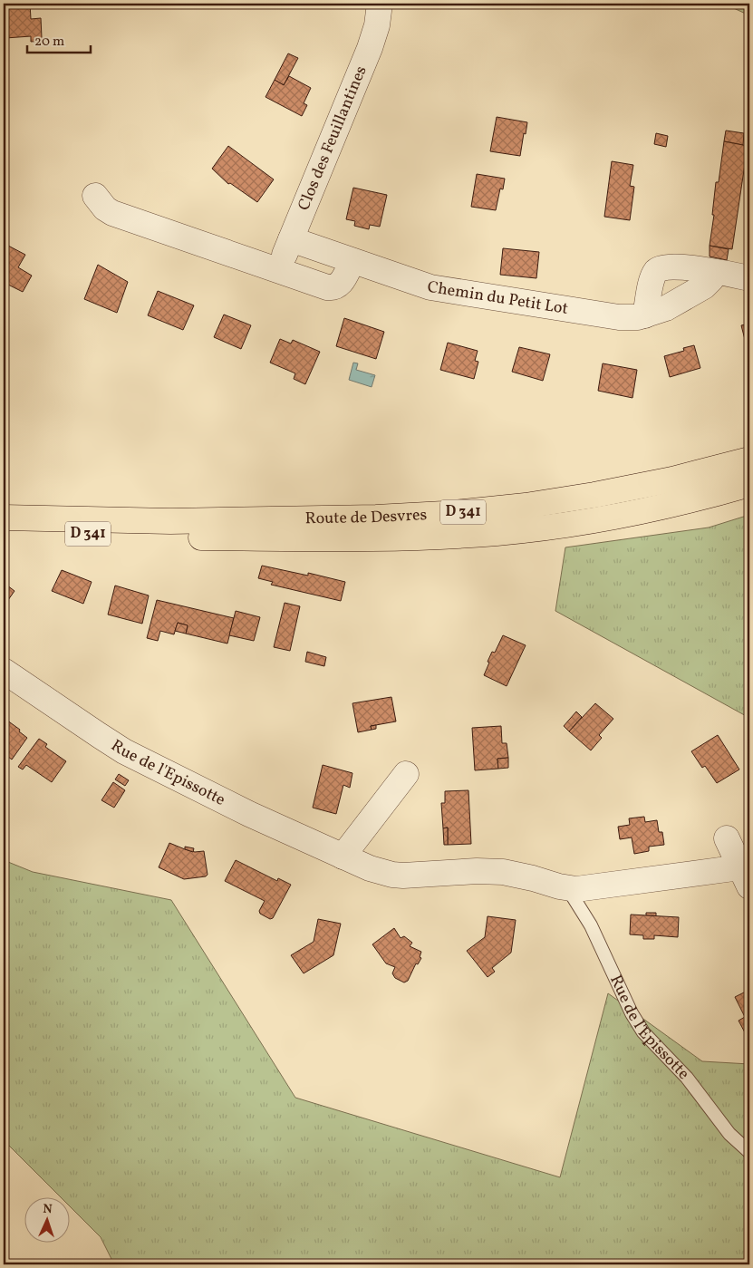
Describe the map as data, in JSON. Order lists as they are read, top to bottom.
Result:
{
  "streets": {
    "main road": ["D 341", "Route de Desvres"],
    "street": ["Clos des Feuillantines", "Chemin du Petit Lot", "Rue de l'Epissotte"]
  },
  "crossings": [
    ["Clos des Feuillantines", "Chemin du Petit Lot"]
  ],
  "scale_bar": "20 m",
  "north": "top"
}
